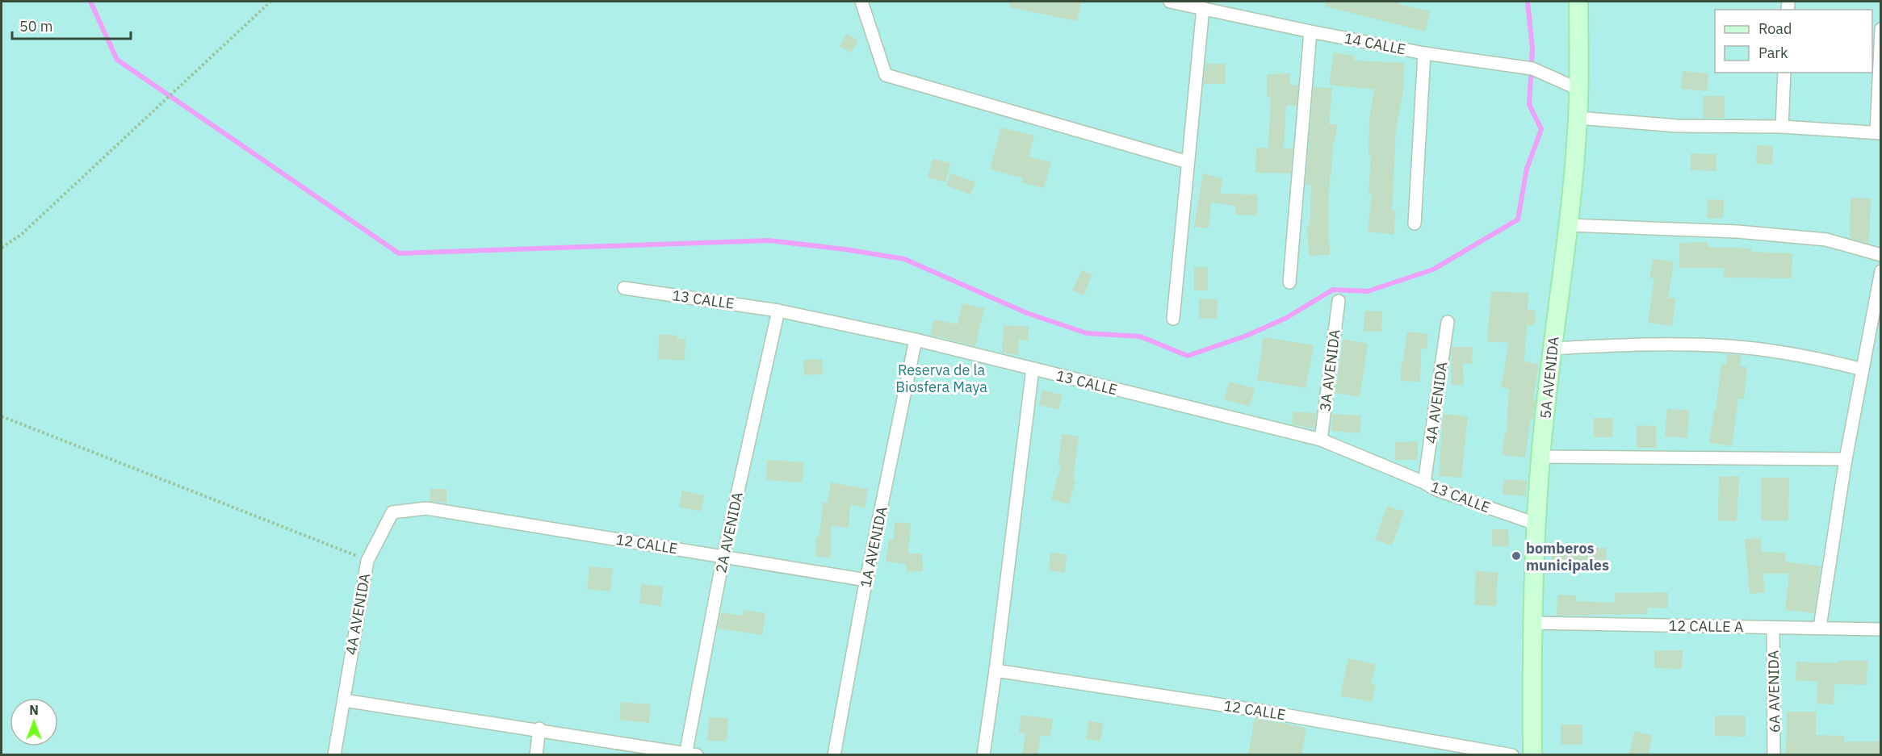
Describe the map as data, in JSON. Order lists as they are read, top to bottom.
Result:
{
  "streets": {
    "street": [
      "14 CALLE",
      "13 CALLE",
      "3A AVENIDA",
      "5A AVENIDA",
      "4A AVENIDA",
      "2A AVENIDA",
      "12 CALLE",
      "1A AVENIDA",
      "12 CALLE A",
      "6A AVENIDA"
    ]
  },
  "crossings": [
    ["14 CALLE", "5A AVENIDA"],
    ["13 CALLE", "3A AVENIDA"],
    ["13 CALLE", "5A AVENIDA"],
    ["13 CALLE", "4A AVENIDA"],
    ["13 CALLE", "2A AVENIDA"],
    ["13 CALLE", "1A AVENIDA"],
    ["5A AVENIDA", "12 CALLE A"],
    ["4A AVENIDA", "12 CALLE"],
    ["2A AVENIDA", "12 CALLE"],
    ["12 CALLE", "1A AVENIDA"],
    ["12 CALLE A", "6A AVENIDA"]
  ],
  "parks": ["Reserva de la Biosfera Maya"],
  "places": ["bomberos municipales"],
  "legend": ["Road", "Park"],
  "scale_bar": "50 m",
  "north": "top"
}
